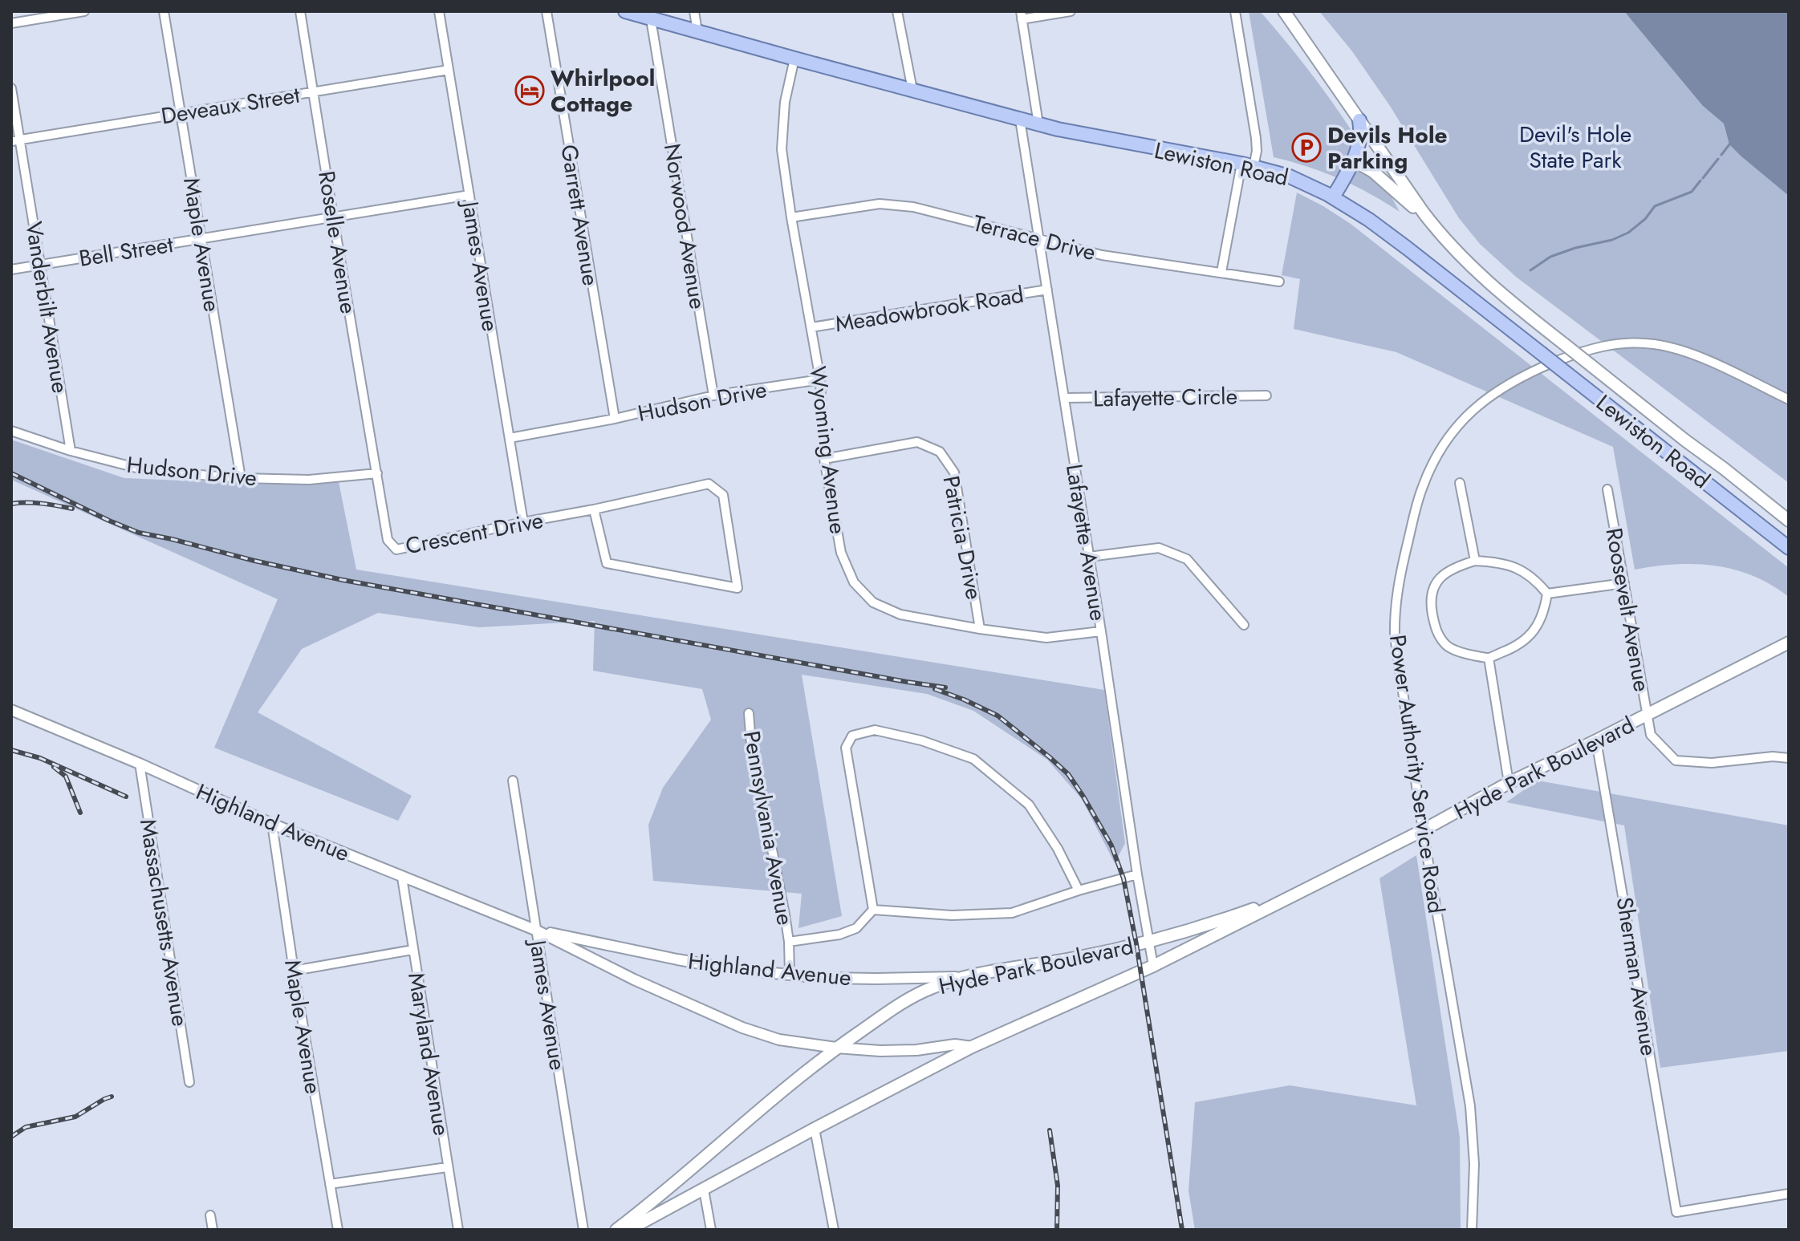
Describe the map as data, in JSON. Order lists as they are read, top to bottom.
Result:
{
  "streets": {
    "main road": ["Lewiston Road", "Hyde Park Boulevard"],
    "street": [
      "Deveaux Street",
      "Garrett Avenue",
      "Norwood Avenue",
      "Terrace Drive",
      "Roselle Avenue",
      "Maple Avenue",
      "Bell Street",
      "James Avenue",
      "Vanderbilt Avenue",
      "Meadowbrook Road",
      "Lafayette Circle",
      "Hudson Drive",
      "Wyoming Avenue",
      "Crescent Drive",
      "Patricia Drive",
      "Lafayette Avenue",
      "Roosevelt Avenue",
      "Power Authority Service Road",
      "Highland Avenue",
      "Pennsylvania Avenue",
      "Massachusetts Avenue",
      "Sherman Avenue",
      "Maryland Avenue"
    ]
  },
  "crossings": [
    ["Deveaux Street", "Roselle Avenue"],
    ["Deveaux Street", "Maple Avenue"],
    ["Deveaux Street", "James Avenue"],
    ["Deveaux Street", "Vanderbilt Avenue"],
    ["Lewiston Road", "Norwood Avenue"],
    ["Lewiston Road", "Wyoming Avenue"],
    ["Lewiston Road", "Lafayette Avenue"],
    ["Garrett Avenue", "Hudson Drive"],
    ["Norwood Avenue", "Hudson Drive"],
    ["Terrace Drive", "Wyoming Avenue"],
    ["Terrace Drive", "Lafayette Avenue"],
    ["Roselle Avenue", "Bell Street"],
    ["Roselle Avenue", "Hudson Drive"],
    ["Roselle Avenue", "Crescent Drive"],
    ["Maple Avenue", "Bell Street"],
    ["Maple Avenue", "Hudson Drive"],
    ["Maple Avenue", "Highland Avenue"],
    ["Bell Street", "James Avenue"],
    ["Bell Street", "Vanderbilt Avenue"],
    ["James Avenue", "Hudson Drive"],
    ["James Avenue", "Crescent Drive"],
    ["James Avenue", "Highland Avenue"],
    ["Vanderbilt Avenue", "Hudson Drive"],
    ["Meadowbrook Road", "Wyoming Avenue"],
    ["Meadowbrook Road", "Lafayette Avenue"],
    ["Lafayette Circle", "Lafayette Avenue"],
    ["Hudson Drive", "Wyoming Avenue"],
    ["Hudson Drive", "Crescent Drive"],
    ["Wyoming Avenue", "Patricia Drive"],
    ["Wyoming Avenue", "Lafayette Avenue"],
    ["Lafayette Avenue", "Hyde Park Boulevard"],
    ["Roosevelt Avenue", "Hyde Park Boulevard"],
    ["Hyde Park Boulevard", "Power Authority Service Road"],
    ["Hyde Park Boulevard", "Highland Avenue"],
    ["Hyde Park Boulevard", "Sherman Avenue"],
    ["Highland Avenue", "Pennsylvania Avenue"],
    ["Highland Avenue", "Massachusetts Avenue"],
    ["Highland Avenue", "Maryland Avenue"]
  ],
  "parks": ["Devil's Hole State Park"],
  "places": {
    "hotel": ["Whirlpool Cottage"],
    "parking": ["Devils Hole Parking"]
  }
}
